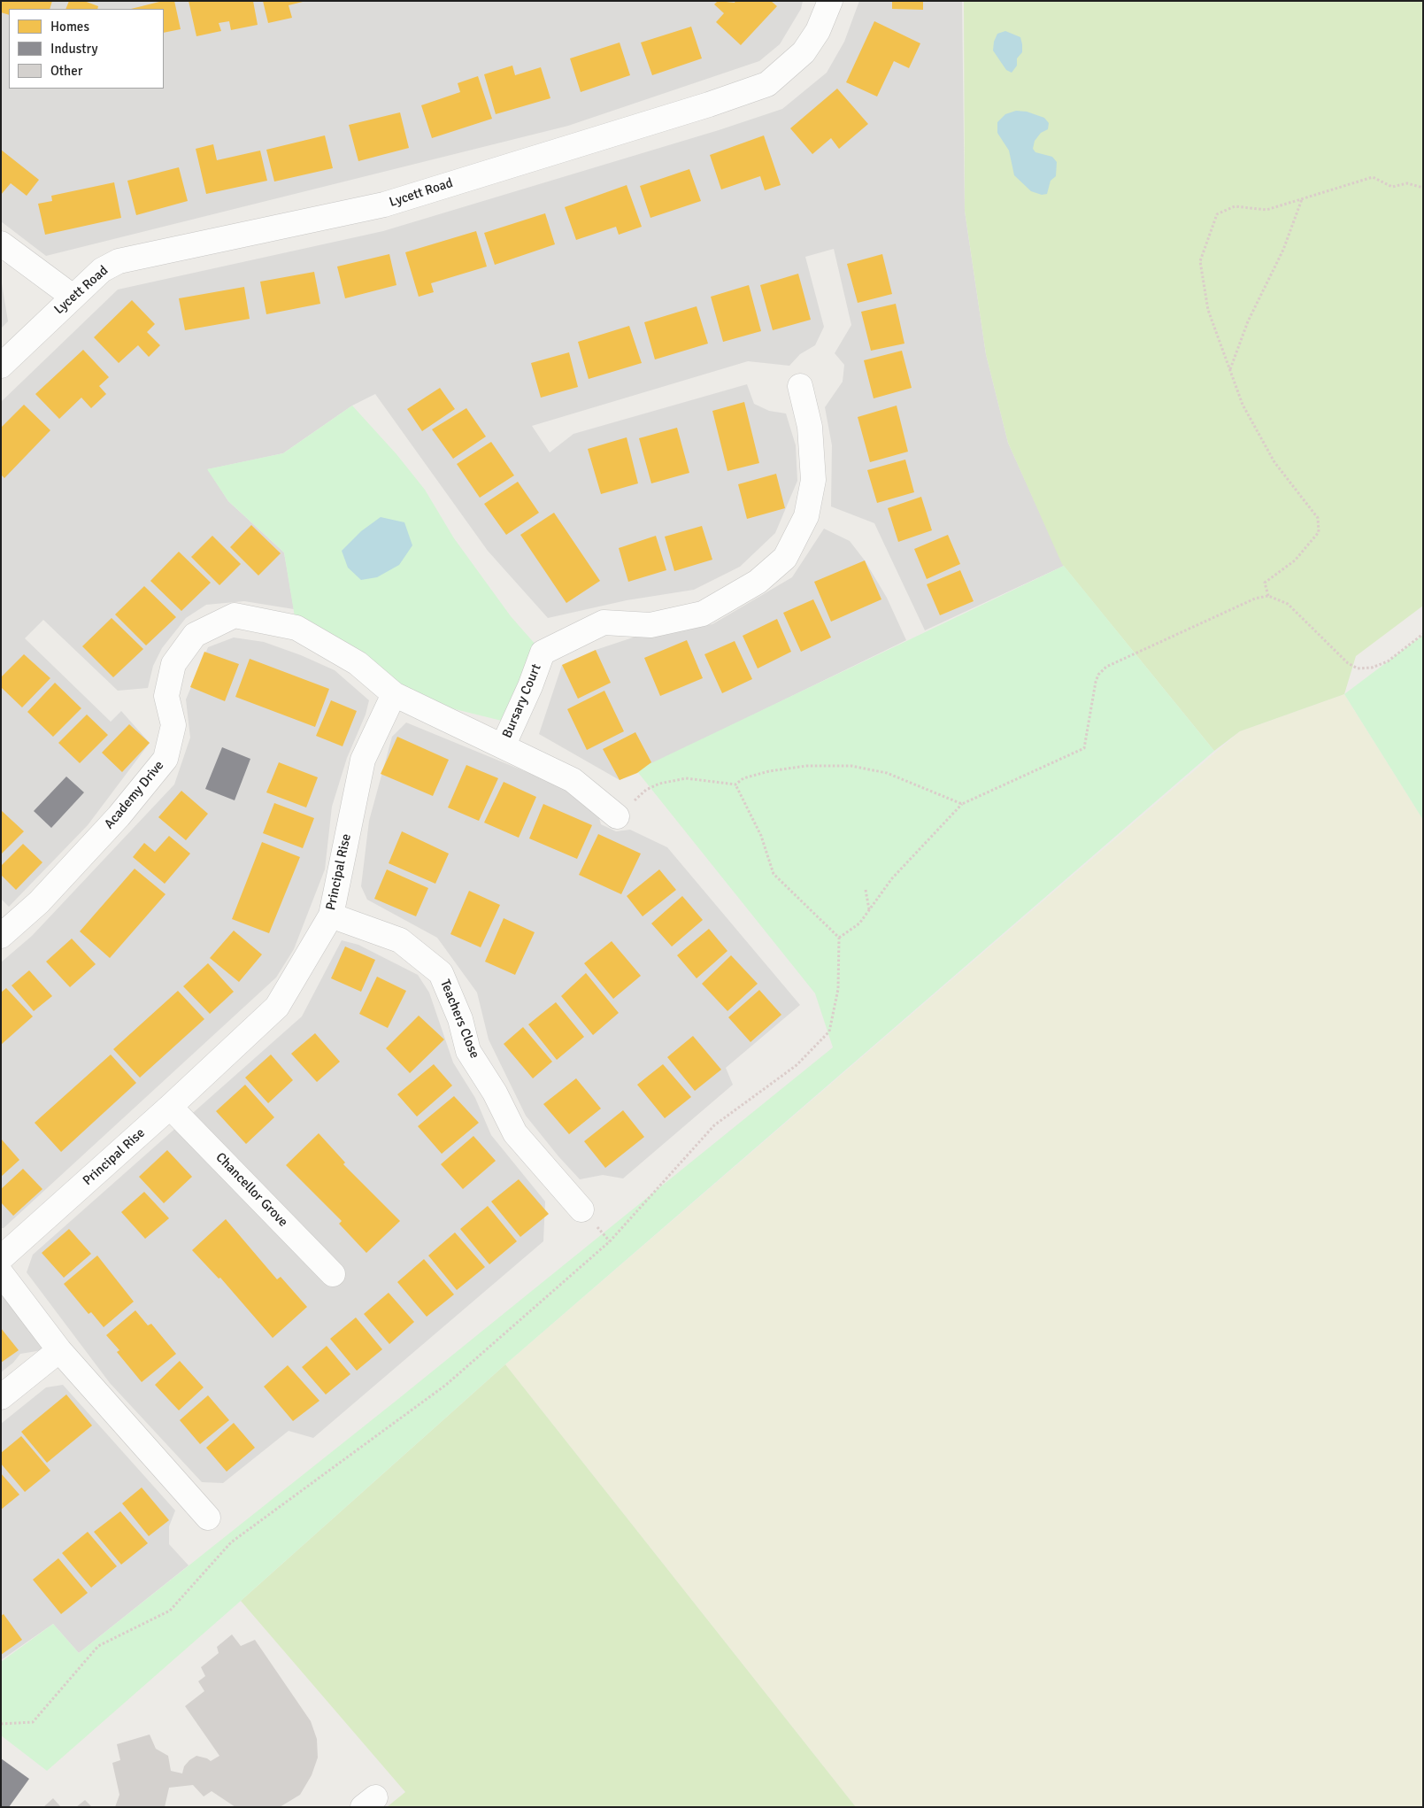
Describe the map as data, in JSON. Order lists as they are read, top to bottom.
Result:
{
  "streets": {
    "street": [
      "Lycett Road",
      "Bursary Court",
      "Academy Drive",
      "Principal Rise",
      "Teachers Close",
      "Chancellor Grove"
    ]
  },
  "crossings": [
    ["Academy Drive", "Principal Rise"],
    ["Principal Rise", "Teachers Close"],
    ["Principal Rise", "Chancellor Grove"]
  ],
  "legend": ["Homes", "Industry", "Other"]
}
